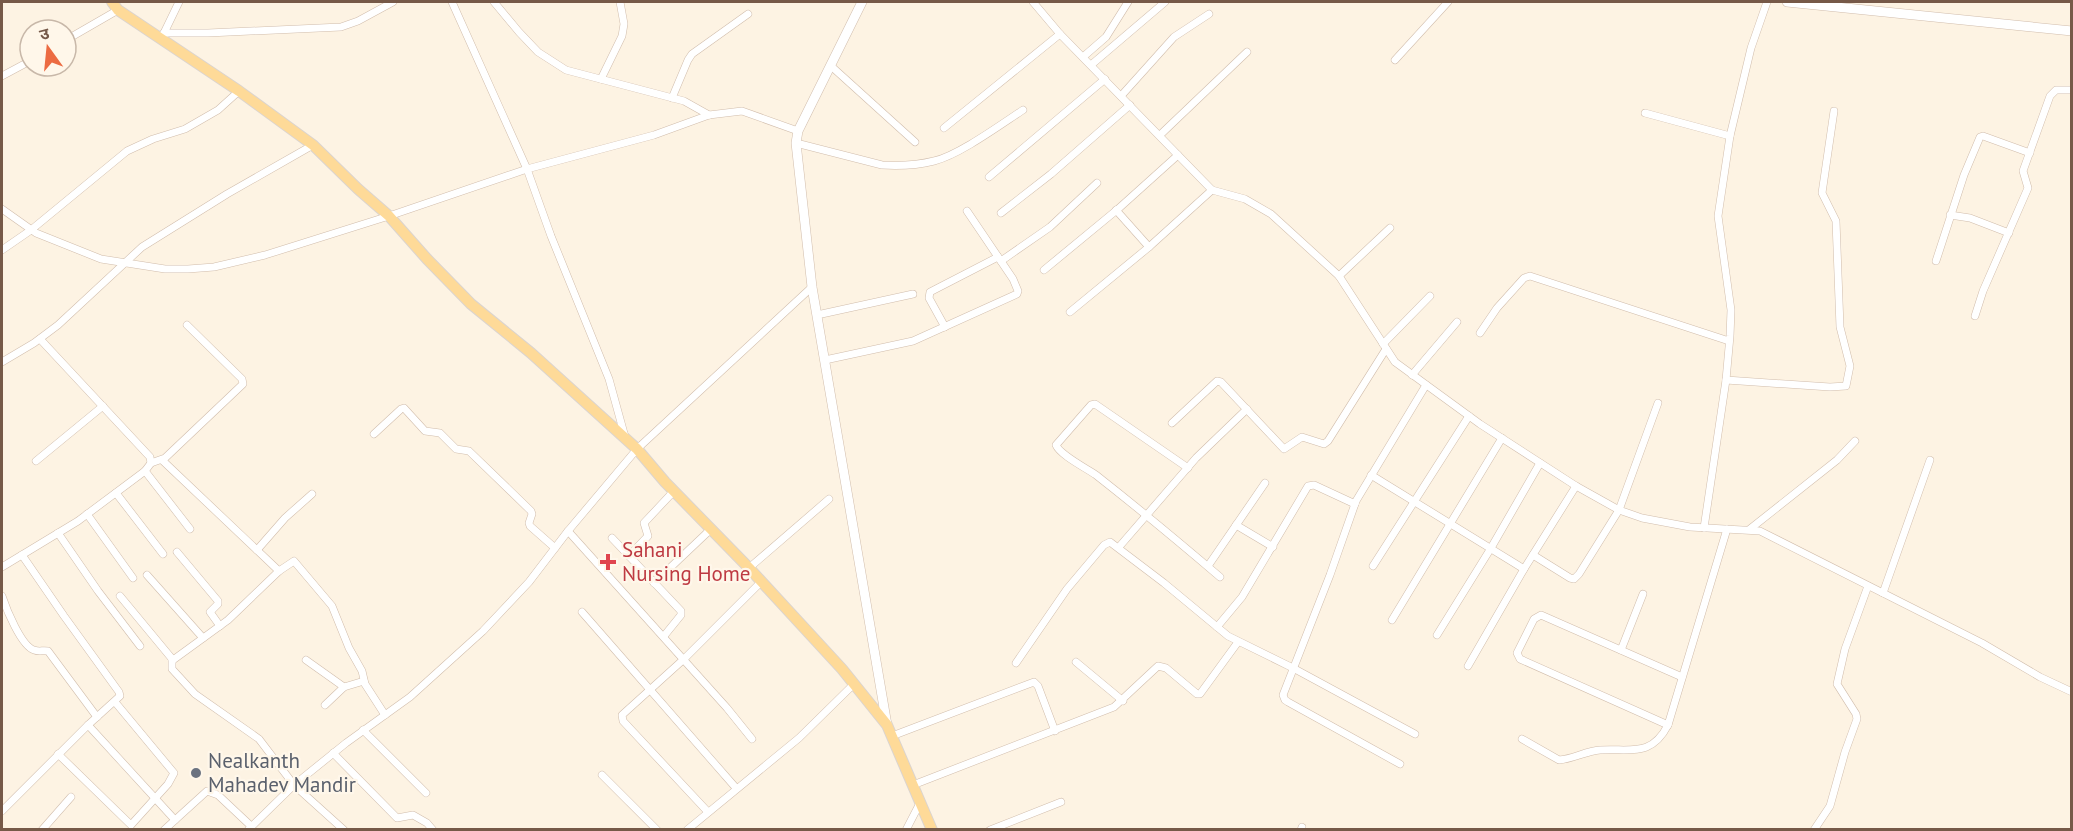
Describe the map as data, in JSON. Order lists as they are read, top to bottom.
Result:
{
  "places": {
    "health": ["Sahani Nursing Home"],
    "other": ["Nealkanth Mahadev Mandir"]
  },
  "north": "top"
}
